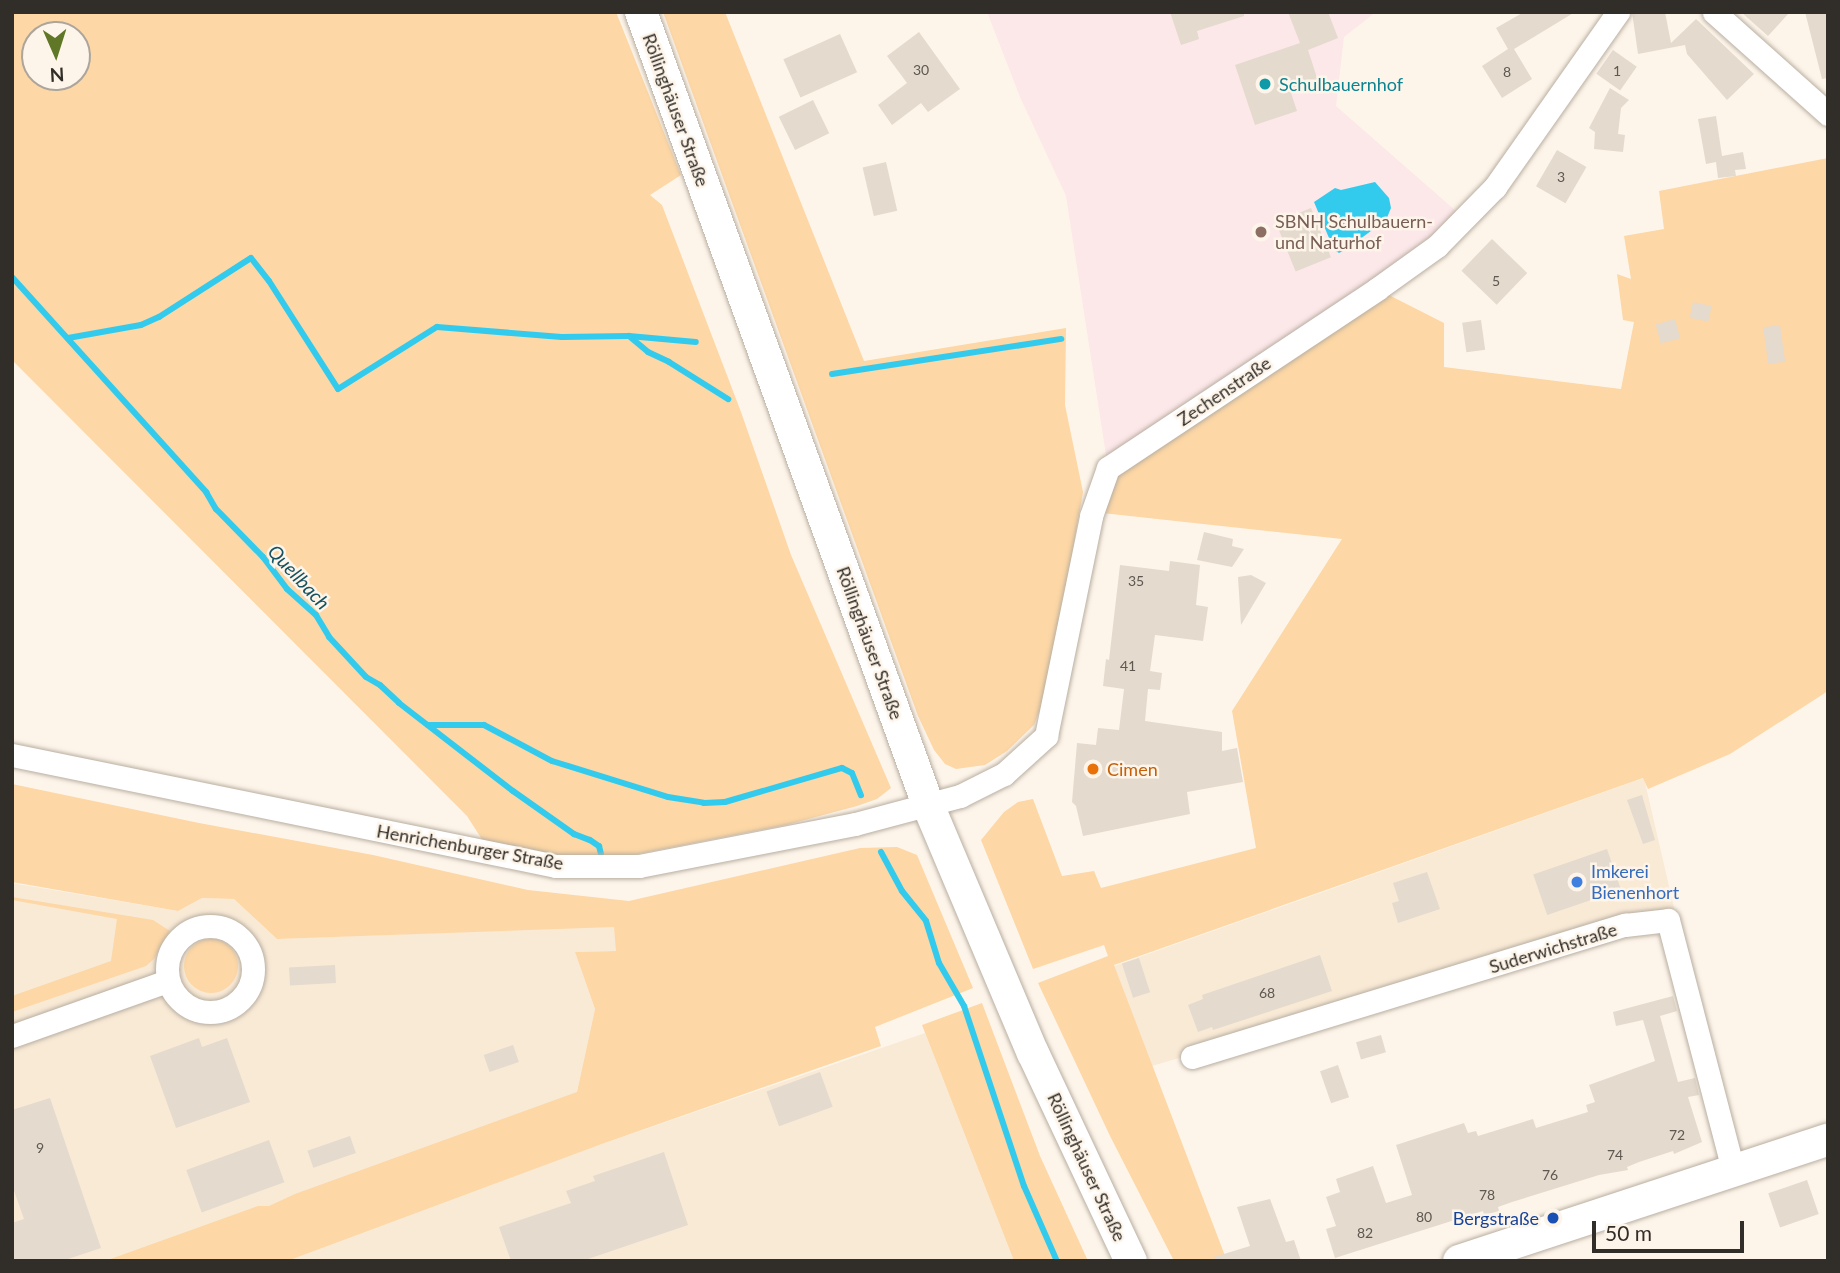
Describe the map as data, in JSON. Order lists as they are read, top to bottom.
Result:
{
  "streets": {
    "main road": ["Röllinghäuser Straße"],
    "street": ["Zechenstraße", "Henrichenburger Straße", "Suderwichstraße"]
  },
  "crossings": [
    ["Röllinghäuser Straße", "Zechenstraße"],
    ["Röllinghäuser Straße", "Henrichenburger Straße"],
    ["Zechenstraße", "Henrichenburger Straße"]
  ],
  "water": ["Quellbach"],
  "places": [
    "Schulbauernhof",
    "SBNH Schulbauern- und Naturhof",
    "Cimen",
    "Imkerei Bienenhort",
    "Bergstraße"
  ],
  "house_numbers": [
    "30",
    "1",
    "8",
    "3",
    "5",
    "35",
    "41",
    "68",
    "72",
    "9",
    "74",
    "76",
    "78",
    "80",
    "82"
  ],
  "scale_bar": "50 m",
  "north": "bottom"
}
